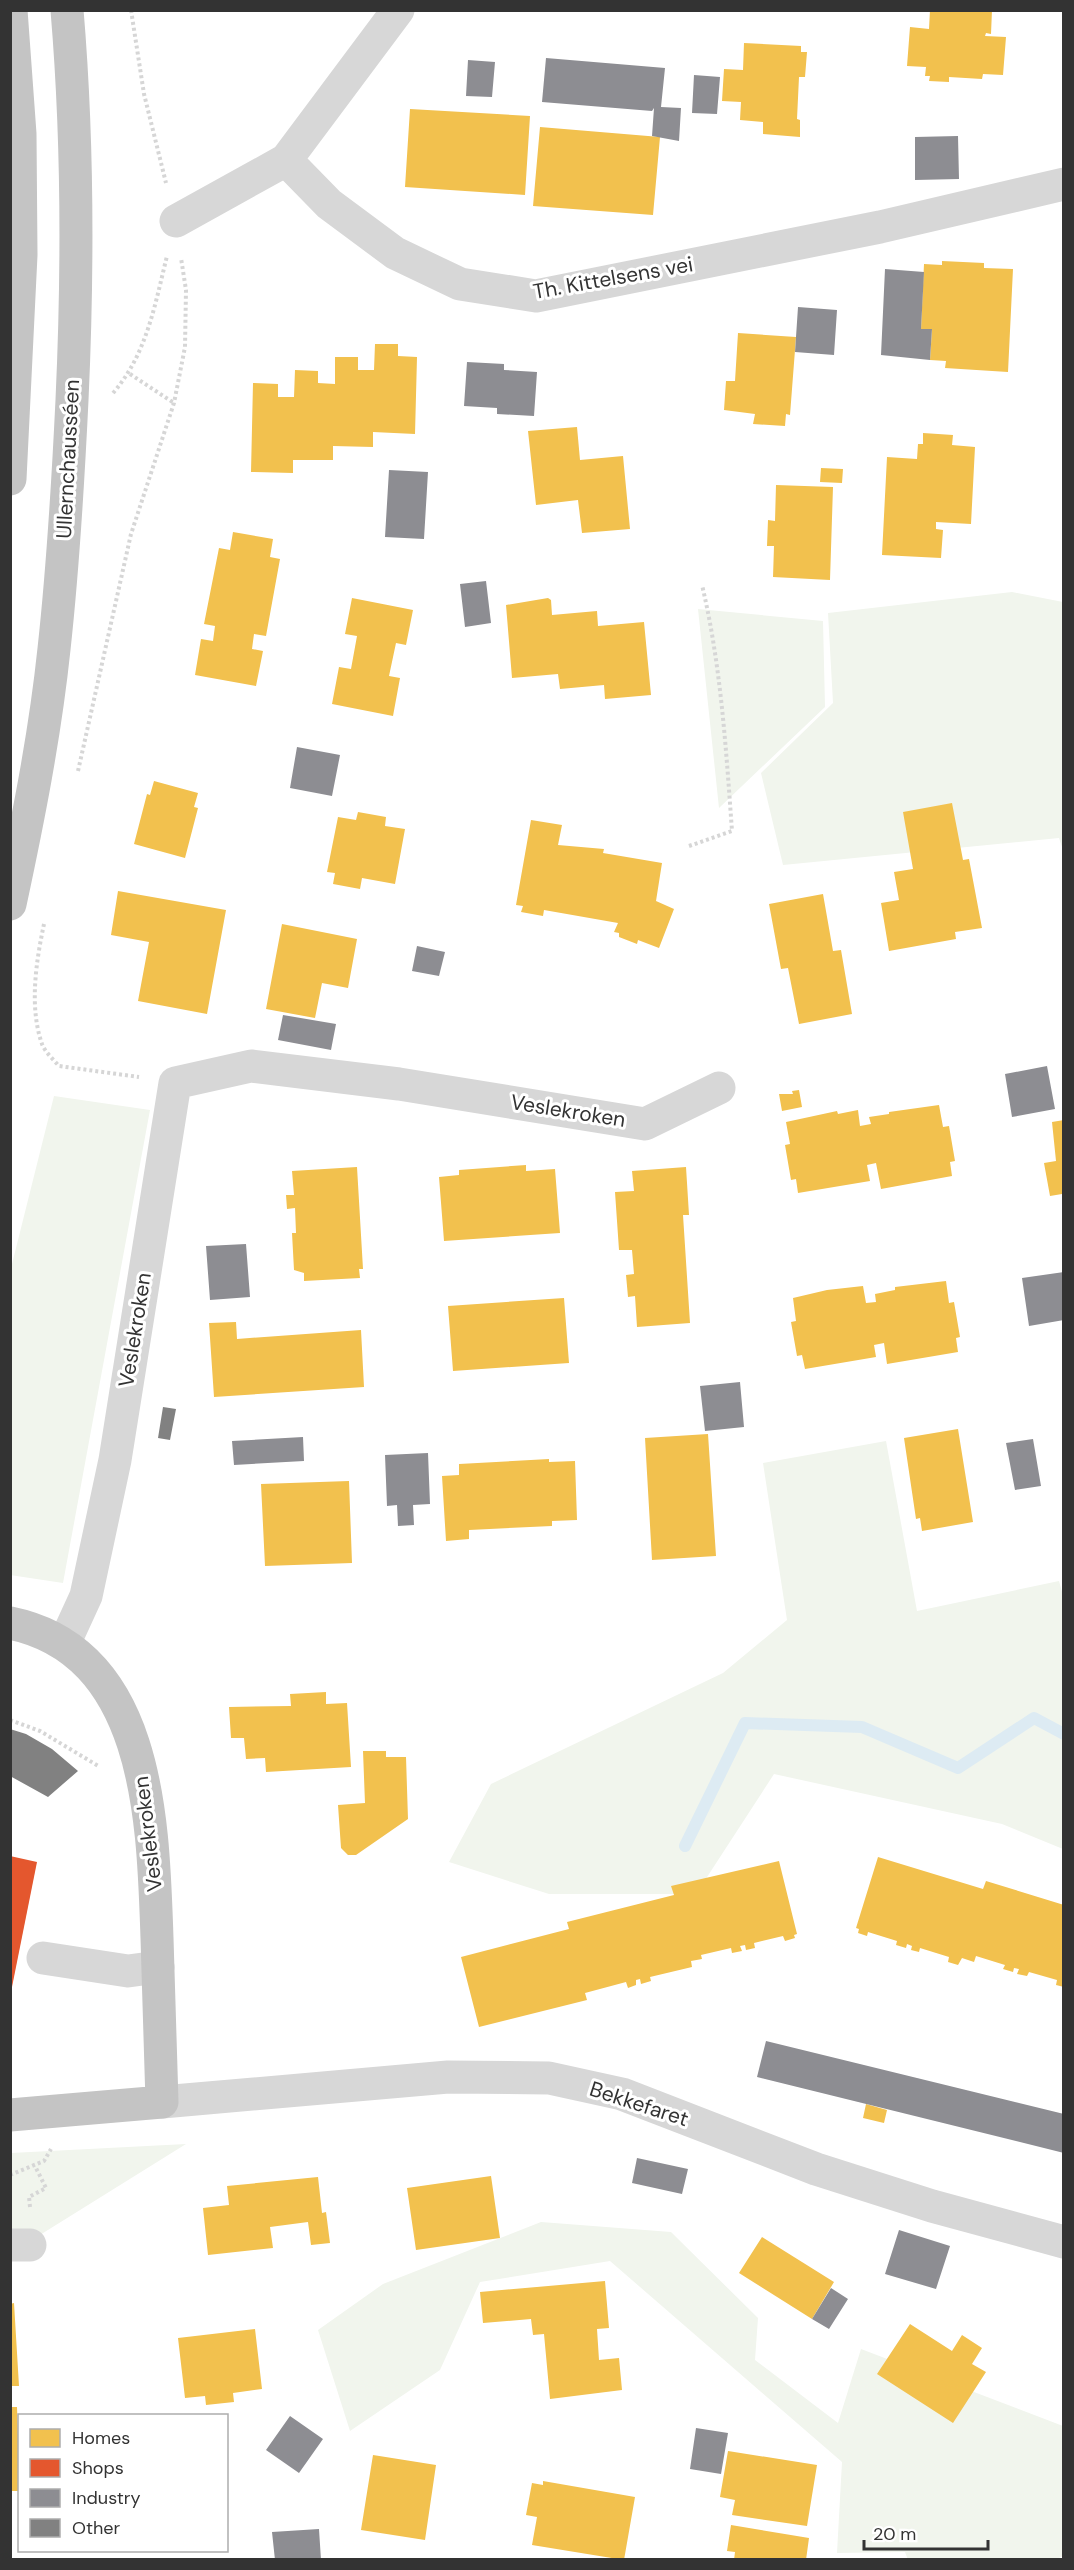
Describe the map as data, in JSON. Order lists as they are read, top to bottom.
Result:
{
  "streets": {
    "highway": ["Ullernchausséen", "Veslekroken"],
    "street": ["Th. Kittelsens vei", "Bekkefaret"]
  },
  "crossings": [
    ["Veslekroken", "Bekkefaret"]
  ],
  "legend": [
    "Homes",
    "Shops",
    "Industry",
    "Other"
  ],
  "scale_bar": "20 m"
}
